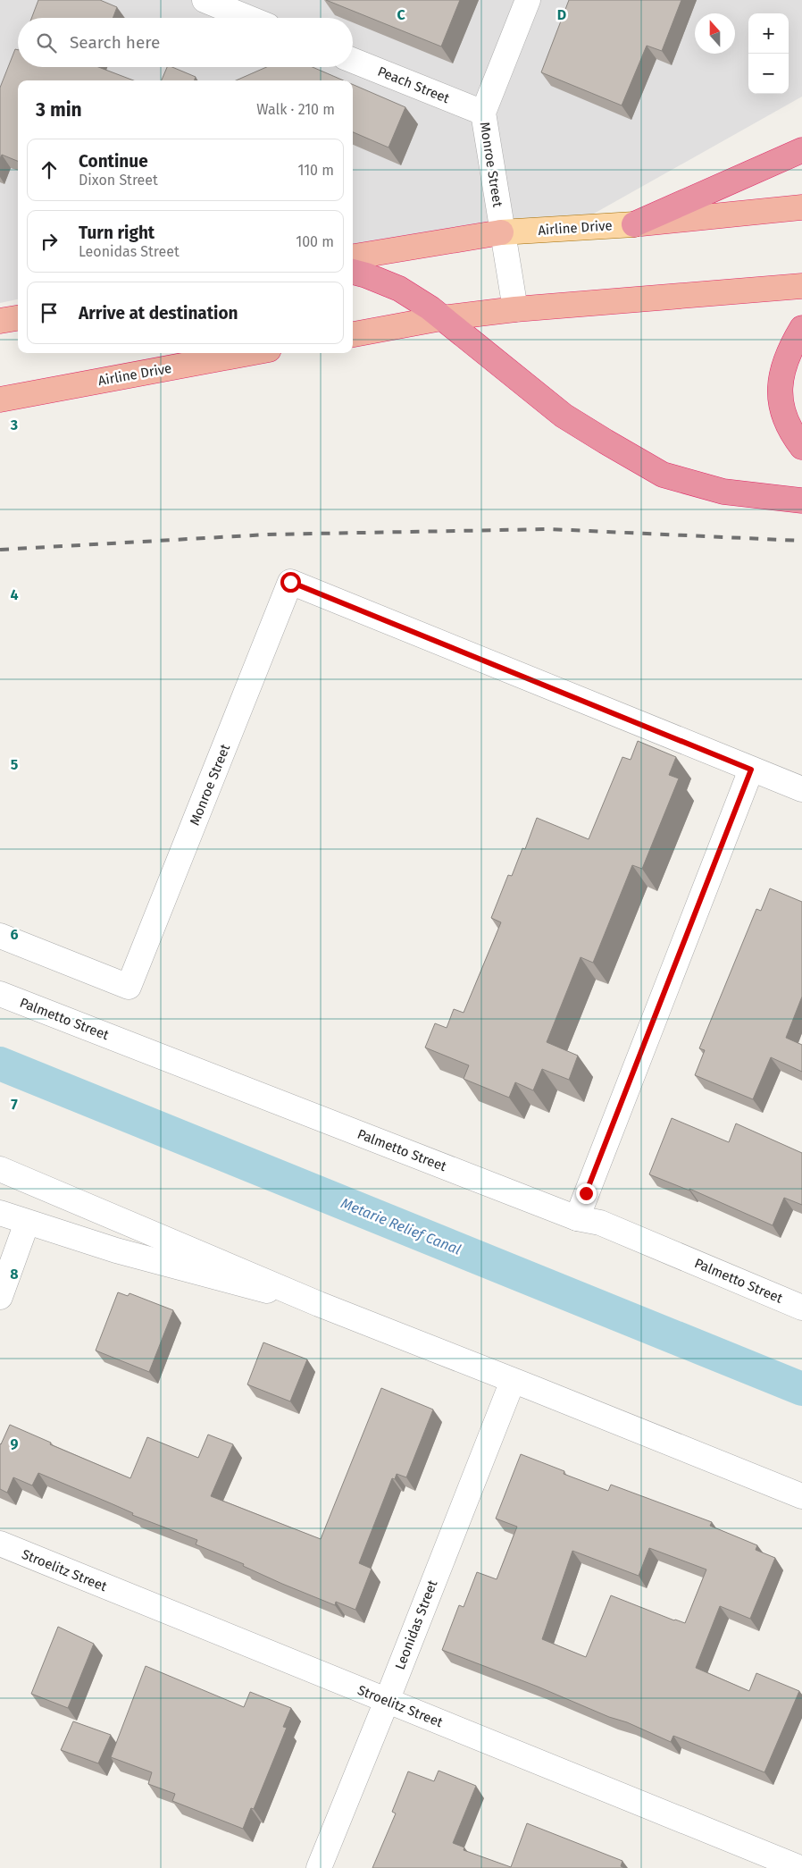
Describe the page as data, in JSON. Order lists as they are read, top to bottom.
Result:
{
  "streets": {
    "highway": ["Airline Drive"],
    "street": [
      "Peach Street",
      "Monroe Street",
      "Palmetto Street",
      "Stroelitz Street",
      "Leonidas Street"
    ]
  },
  "crossings": [
    ["Peach Street", "Monroe Street"],
    ["Monroe Street", "Airline Drive"],
    ["Stroelitz Street", "Leonidas Street"]
  ],
  "water": ["Metarie Relief Canal"],
  "north": "top",
  "page": {
    "map_buttons": ["+", "−"],
    "search": "Search here",
    "heading": ["3 min", "Walk · 210 m"],
    "list": [
      ["Continue", "Dixon Street", "110 m"],
      ["Turn right", "Leonidas Street", "100 m"],
      "Arrive at destination"
    ]
  },
  "grid": {
    "columns": ["C", "D"],
    "rows": [
      "3",
      "4",
      "5",
      "6",
      "7",
      "8",
      "9"
    ]
  }
}
